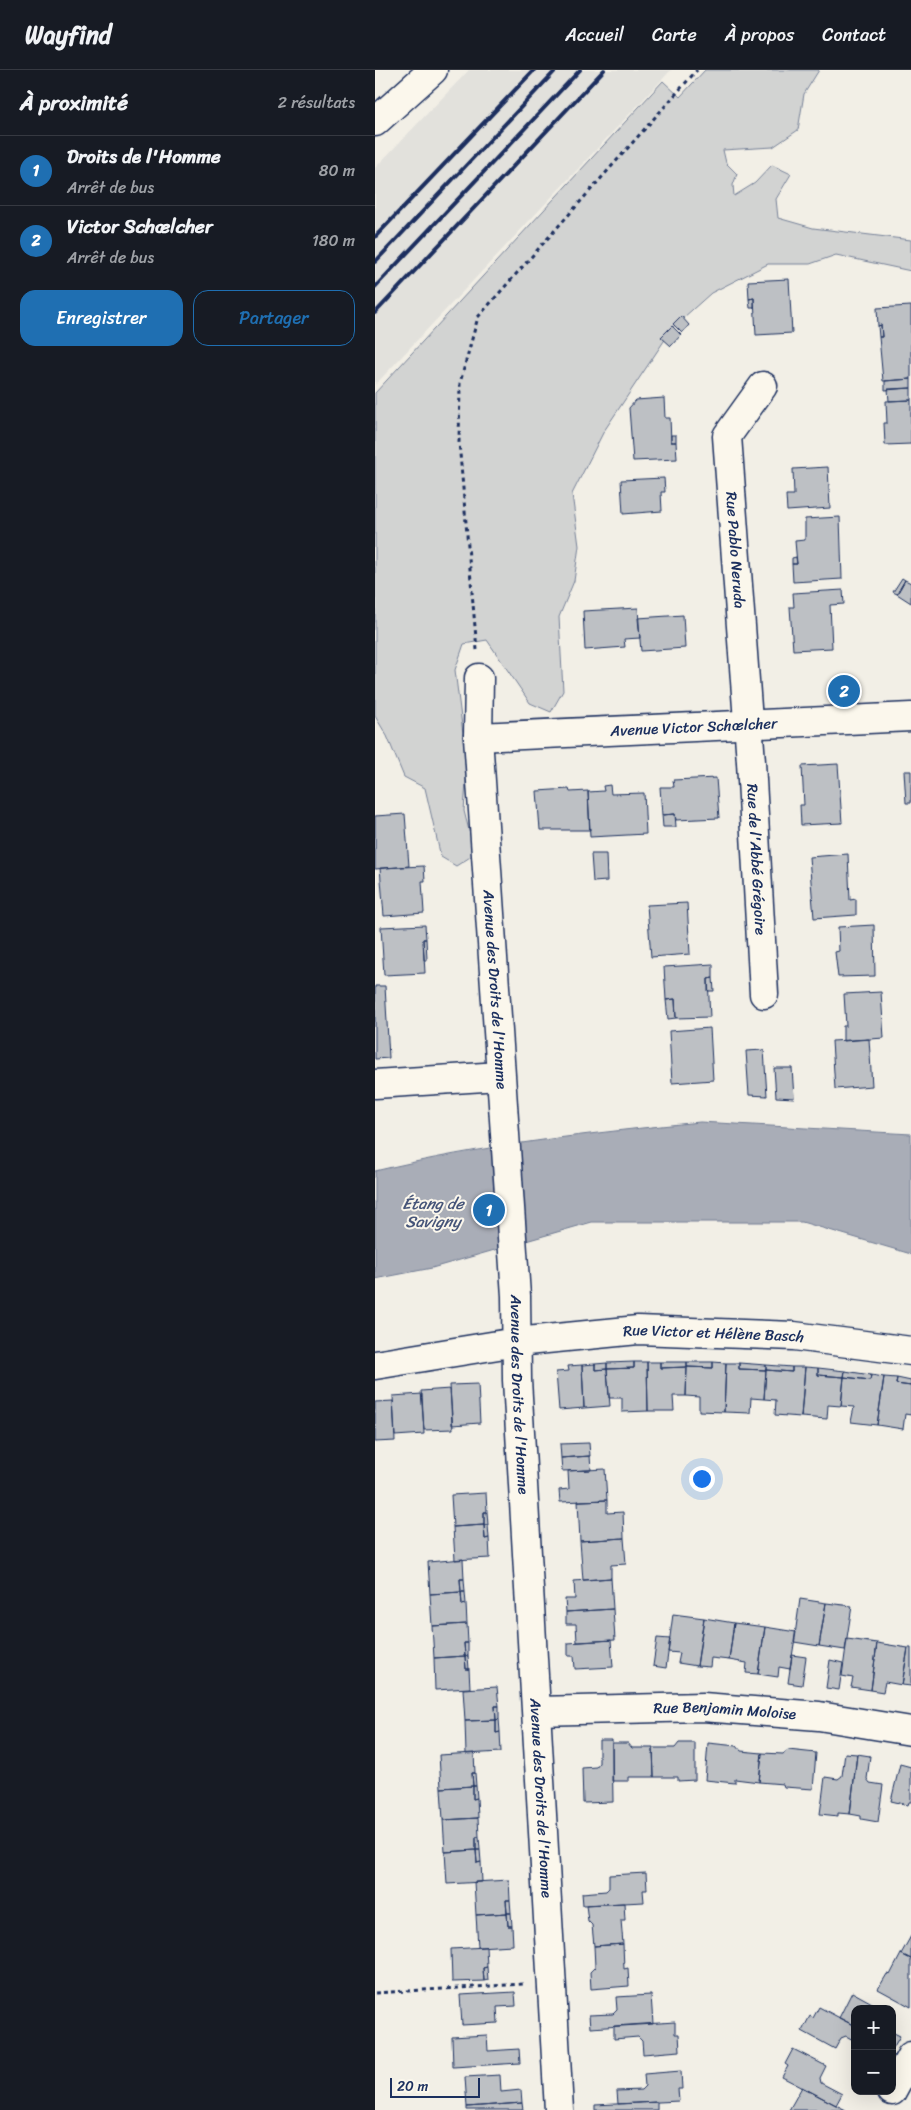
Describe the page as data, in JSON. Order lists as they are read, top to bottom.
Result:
{
  "streets": {
    "street": [
      "Rue Pablo Neruda",
      "Avenue Victor Schœlcher",
      "Rue de l'Abbé Grégoire",
      "Avenue des Droits de l'Homme",
      "Rue Victor et Hélène Basch",
      "Rue Benjamin Moloise"
    ]
  },
  "crossings": [
    ["Rue Pablo Neruda", "Avenue Victor Schœlcher"],
    ["Rue Pablo Neruda", "Rue de l'Abbé Grégoire"],
    ["Avenue Victor Schœlcher", "Rue de l'Abbé Grégoire"],
    ["Avenue Victor Schœlcher", "Avenue des Droits de l'Homme"],
    ["Avenue des Droits de l'Homme", "Rue Victor et Hélène Basch"],
    ["Avenue des Droits de l'Homme", "Rue Benjamin Moloise"]
  ],
  "water": ["Étang de Savigny"],
  "scale_bar": "20 m",
  "page": {
    "header": "Wayfind",
    "nav": [
      "Accueil",
      "Carte",
      "À propos",
      "Contact"
    ],
    "heading": ["À proximité", "2 résultats"],
    "list": [
      {
        "mark": "1",
        "name": "Droits de l'Homme",
        "note": "Arrêt de bus",
        "value": "80 m"
      },
      {
        "mark": "2",
        "name": "Victor Schœlcher",
        "note": "Arrêt de bus",
        "value": "180 m"
      }
    ],
    "buttons": ["Enregistrer", "Partager"],
    "pins": ["2", "1"],
    "map_buttons": ["+", "−"],
    "scale": "20 m"
  }
}
